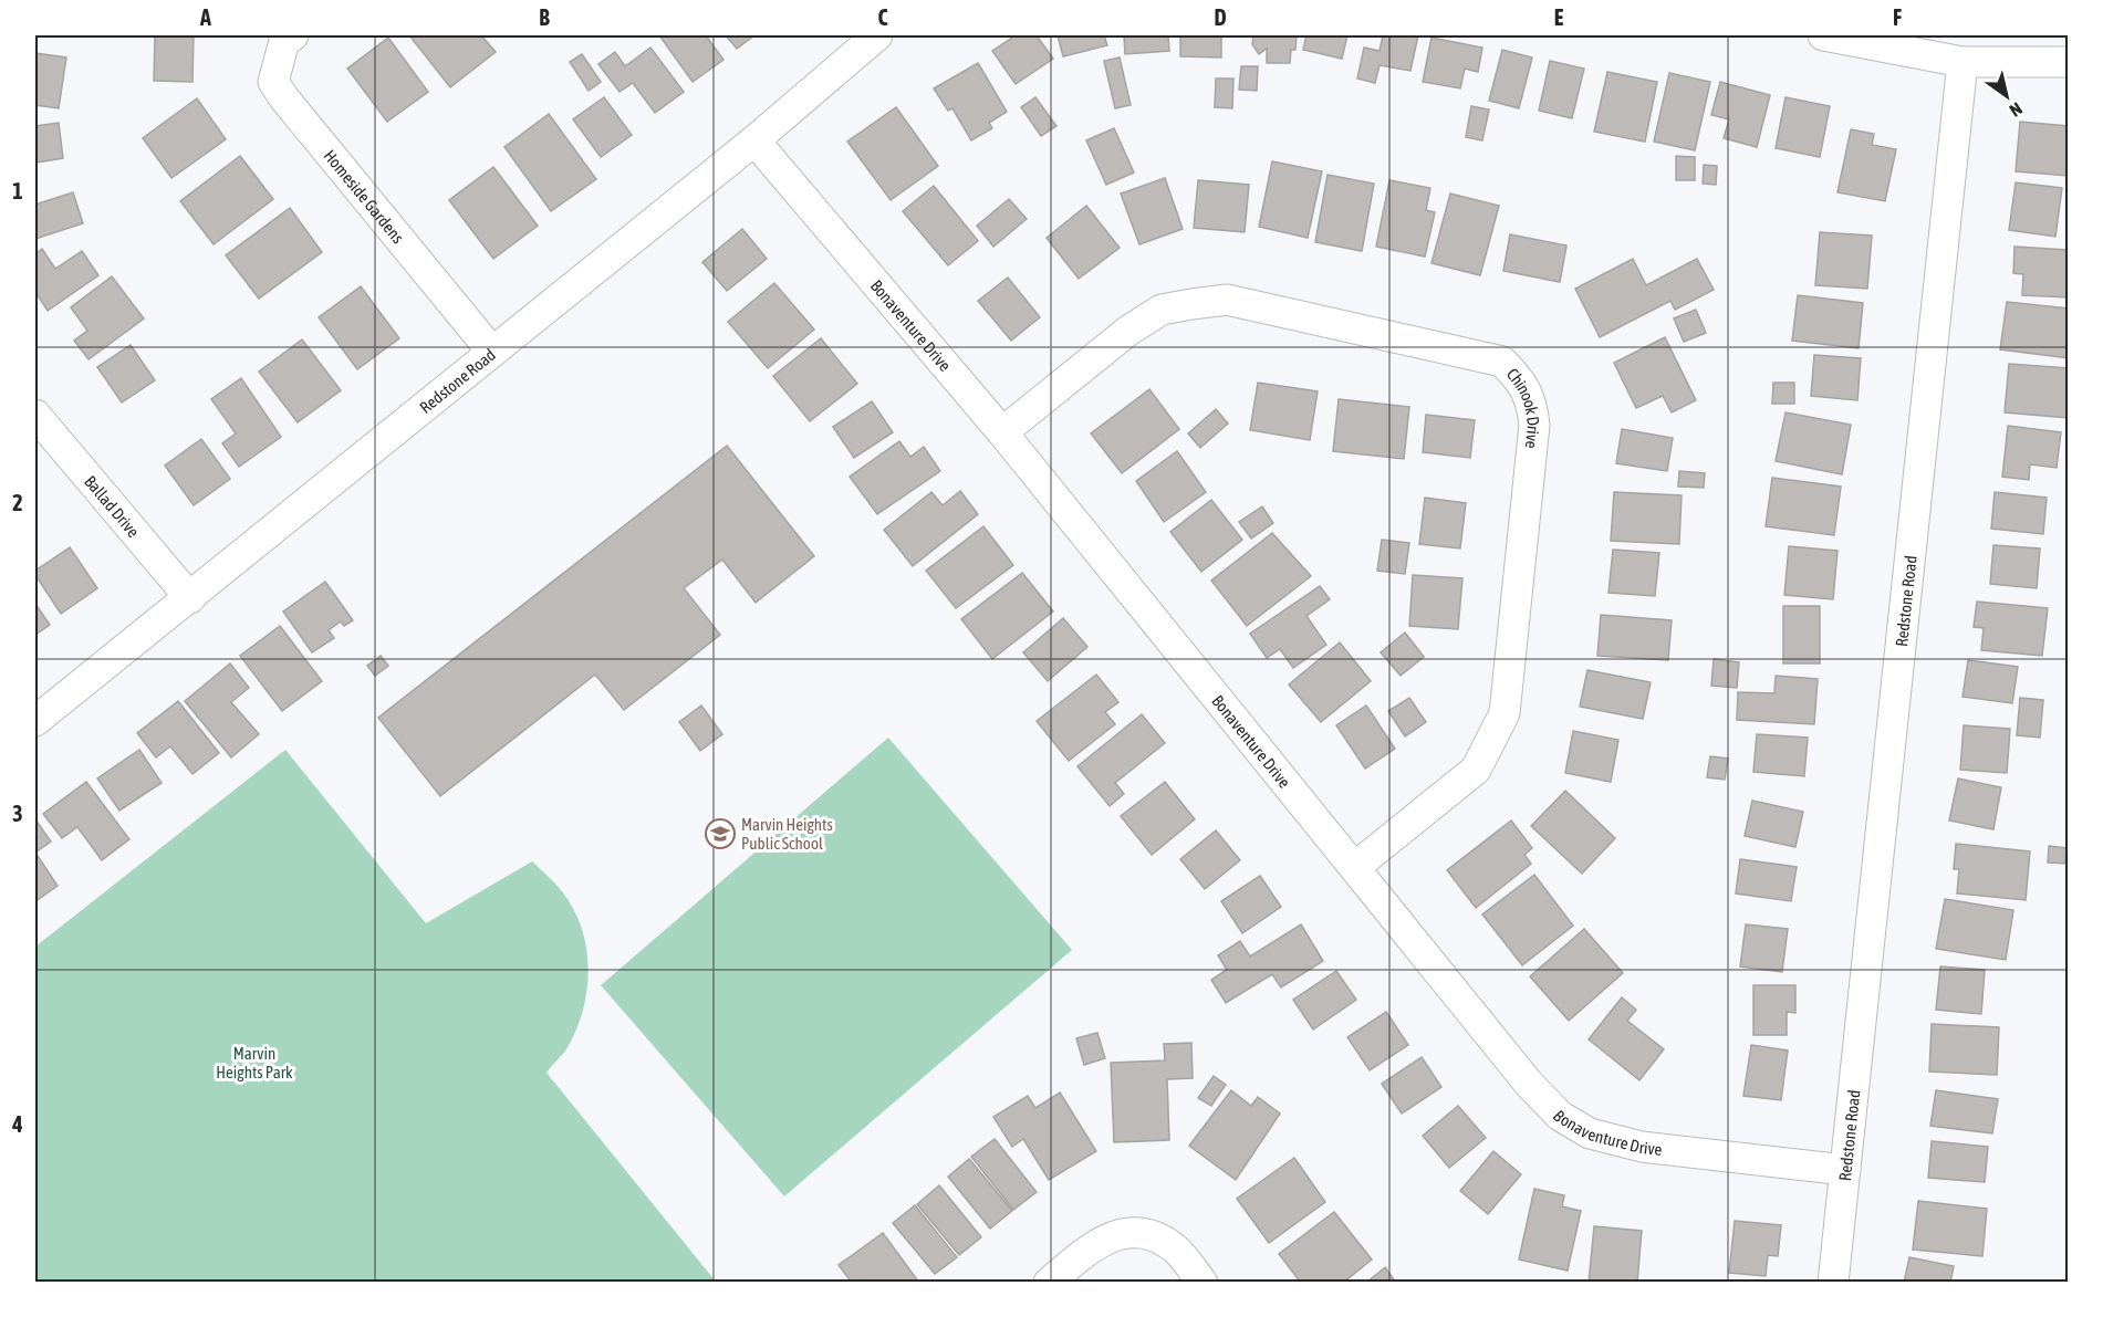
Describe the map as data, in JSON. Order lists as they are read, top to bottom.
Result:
{
  "streets": {
    "street": [
      "Homeside Gardens",
      "Bonaventure Drive",
      "Redstone Road",
      "Chinook Drive",
      "Ballad Drive"
    ]
  },
  "crossings": [
    ["Homeside Gardens", "Redstone Road"],
    ["Bonaventure Drive", "Redstone Road"],
    ["Bonaventure Drive", "Chinook Drive"],
    ["Redstone Road", "Ballad Drive"]
  ],
  "parks": ["Marvin Heights Park"],
  "places": {
    "school or university": ["Marvin Heights Public School"]
  },
  "north": "bottom right",
  "grid": {
    "columns": [
      "A",
      "B",
      "C",
      "D",
      "E",
      "F"
    ],
    "rows": [
      "1",
      "2",
      "3",
      "4"
    ]
  }
}
